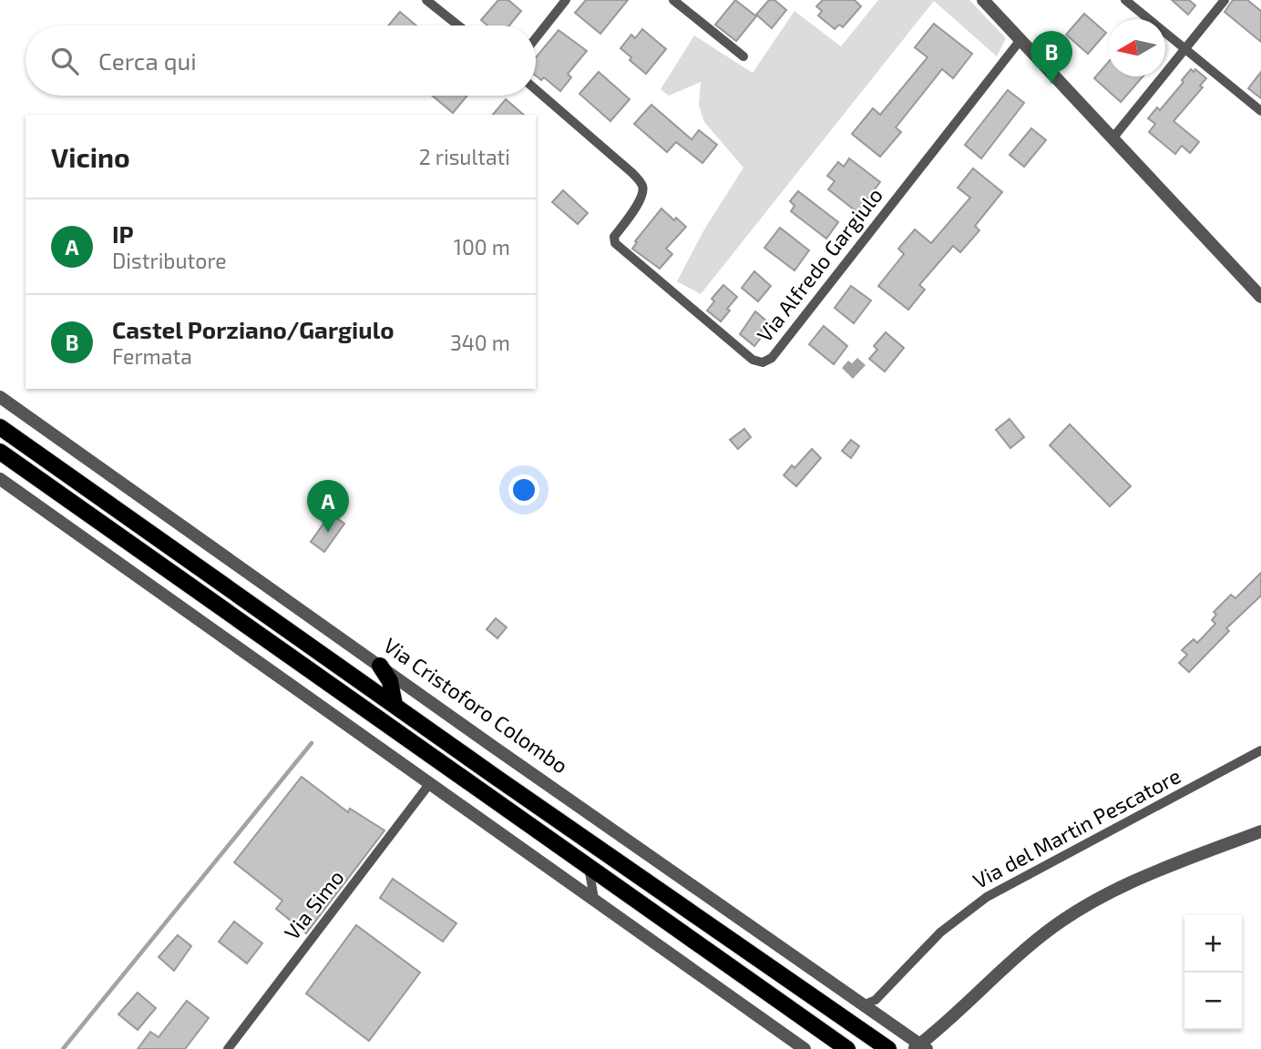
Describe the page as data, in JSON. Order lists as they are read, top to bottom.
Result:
{
  "streets": {
    "street": [
      "Via Alfredo Gargiulo",
      "Via Cristoforo Colombo",
      "Via del Martin Pescatore",
      "Via Simo"
    ]
  },
  "crossings": [
    ["Via Cristoforo Colombo", "Via del Martin Pescatore"]
  ],
  "north": "left",
  "page": {
    "search": "Cerca qui",
    "pins": ["B", "A"],
    "heading": ["Vicino", "2 risultati"],
    "list": [
      {
        "mark": "A",
        "name": "IP",
        "note": "Distributore",
        "value": "100 m"
      },
      {
        "mark": "B",
        "name": "Castel Porziano/Gargiulo",
        "note": "Fermata",
        "value": "340 m"
      }
    ],
    "map_buttons": ["+", "−"]
  }
}
